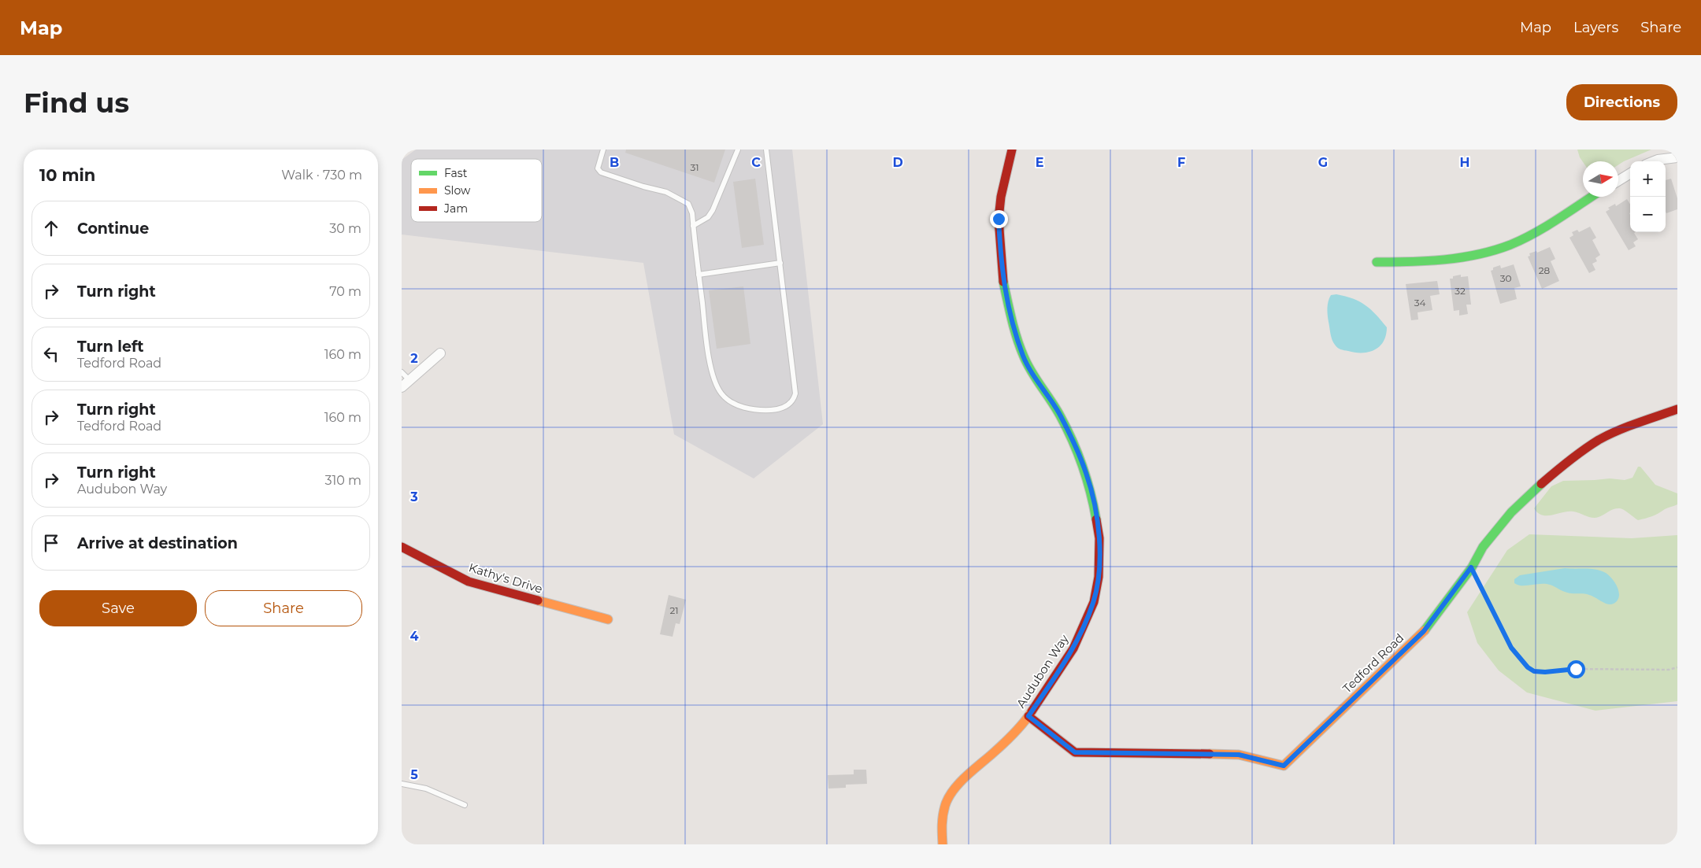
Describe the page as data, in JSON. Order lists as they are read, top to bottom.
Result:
{
  "streets": {
    "street": ["Kathy's Drive", "Tedford Road", "Audubon Way"]
  },
  "crossings": [
    ["Tedford Road", "Audubon Way"]
  ],
  "house_numbers": [
    "31",
    "28",
    "30",
    "32",
    "34",
    "21"
  ],
  "legend": ["Fast", "Slow", "Jam"],
  "north": "right",
  "page": {
    "header": "Map",
    "nav": ["Map", "Layers", "Share"],
    "buttons": [
      "Directions",
      ["Save", "Share"]
    ],
    "title": "Find us",
    "heading": ["10 min", "Walk · 730 m"],
    "map_buttons": ["+", "−"],
    "list": [
      ["Continue", "30 m"],
      ["Turn right", "70 m"],
      ["Turn left", "Tedford Road", "160 m"],
      ["Turn right", "Tedford Road", "160 m"],
      ["Turn right", "Audubon Way", "310 m"],
      "Arrive at destination"
    ]
  },
  "grid": {
    "columns": [
      "B",
      "C",
      "D",
      "E",
      "F",
      "G",
      "H"
    ],
    "rows": [
      "2",
      "3",
      "4",
      "5"
    ]
  }
}
